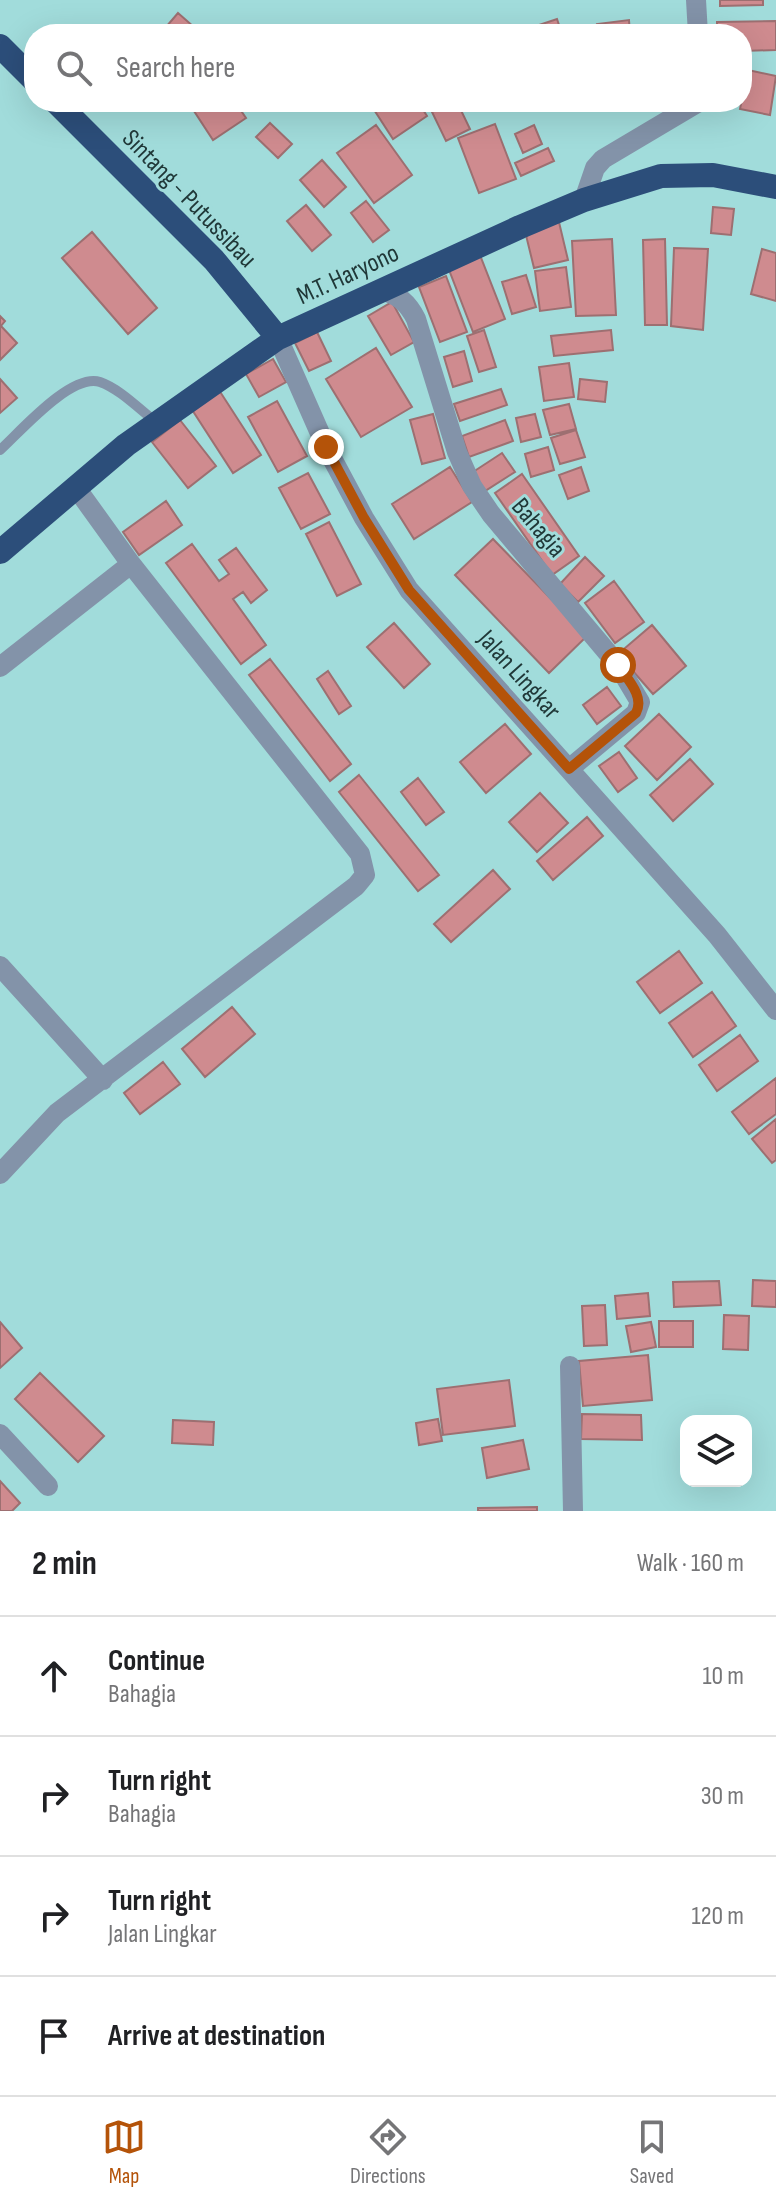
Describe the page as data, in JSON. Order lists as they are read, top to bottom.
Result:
{
  "streets": {
    "highway": ["Sintang - Putussibau", "M.T. Haryono"],
    "street": ["Bahagia", "Jalan Lingkar"]
  },
  "crossings": [
    ["Sintang - Putussibau", "M.T. Haryono"],
    ["Sintang - Putussibau", "Jalan Lingkar"],
    ["M.T. Haryono", "Bahagia"],
    ["M.T. Haryono", "Jalan Lingkar"],
    ["Bahagia", "Jalan Lingkar"]
  ],
  "page": {
    "search": "Search here",
    "heading": ["2 min", "Walk · 160 m"],
    "list": [
      ["Continue", "Bahagia", "10 m"],
      ["Turn right", "Bahagia", "30 m"],
      ["Turn right", "Jalan Lingkar", "120 m"],
      "Arrive at destination"
    ],
    "nav": ["Map", "Directions", "Saved"]
  }
}
